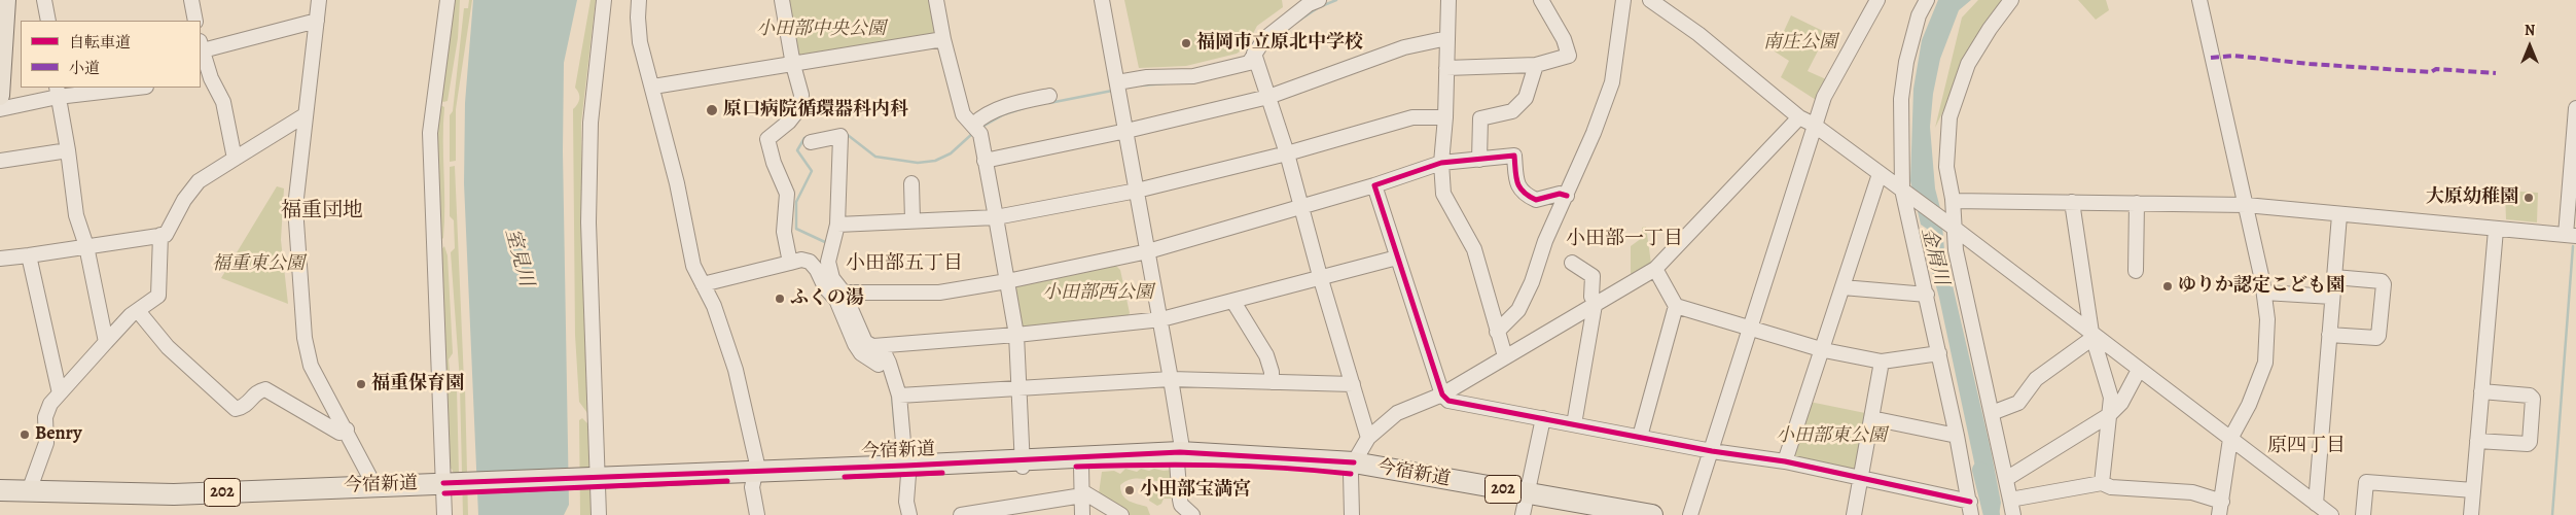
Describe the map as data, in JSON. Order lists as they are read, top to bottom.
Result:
{
  "streets": {
    "highway": ["今宿新道", "202"]
  },
  "districts": [
    "福重団地",
    "小田部一丁目",
    "小田部五丁目",
    "原四丁目"
  ],
  "water": ["金屑川", "室見川"],
  "parks": [
    "小田部中央公園",
    "南庄公園",
    "福重東公園",
    "小田部西公園",
    "小田部東公園"
  ],
  "places": [
    "福岡市立原北中学校",
    "原口病院循環器科内科",
    "大原幼稚園",
    "ゆりか認定こども園",
    "ふくの湯",
    "福重保育園",
    "Benry",
    "小田部宝満宮"
  ],
  "legend": ["自転車道", "小道"],
  "north": "top"
}
